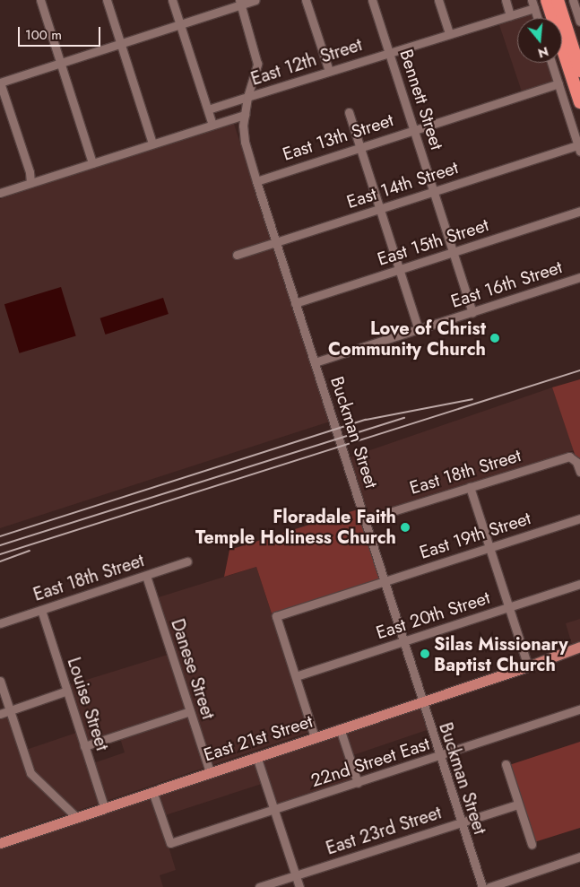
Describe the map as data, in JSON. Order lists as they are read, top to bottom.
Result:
{
  "streets": {
    "main road": ["East 21st Street"],
    "street": [
      "East 12th Street",
      "Bennett Street",
      "East 13th Street",
      "East 14th Street",
      "East 15th Street",
      "East 16th Street",
      "Buckman Street",
      "East 18th Street",
      "East 19th Street",
      "East 20th Street",
      "Danese Street",
      "Louise Street",
      "22nd Street East",
      "East 23rd Street"
    ]
  },
  "crossings": [
    ["East 12th Street", "Bennett Street"],
    ["East 12th Street", "Buckman Street"],
    ["Bennett Street", "East 13th Street"],
    ["Bennett Street", "East 14th Street"],
    ["Bennett Street", "East 15th Street"],
    ["Bennett Street", "East 16th Street"],
    ["East 13th Street", "Buckman Street"],
    ["East 14th Street", "Buckman Street"],
    ["East 15th Street", "Buckman Street"],
    ["East 16th Street", "Buckman Street"],
    ["Buckman Street", "East 18th Street"],
    ["Buckman Street", "East 19th Street"],
    ["Buckman Street", "East 20th Street"],
    ["Buckman Street", "East 21st Street"],
    ["Buckman Street", "22nd Street East"],
    ["Buckman Street", "East 23rd Street"],
    ["East 18th Street", "Danese Street"],
    ["East 18th Street", "Louise Street"],
    ["East 19th Street", "East 20th Street"],
    ["Danese Street", "East 21st Street"],
    ["Louise Street", "East 21st Street"],
    ["East 21st Street", "22nd Street East"]
  ],
  "places": ["Love of Christ Community Church", "Floradale Faith Temple Holiness Church", "Silas Missionary Baptist Church"],
  "scale_bar": "100 m",
  "north": "bottom"
}
